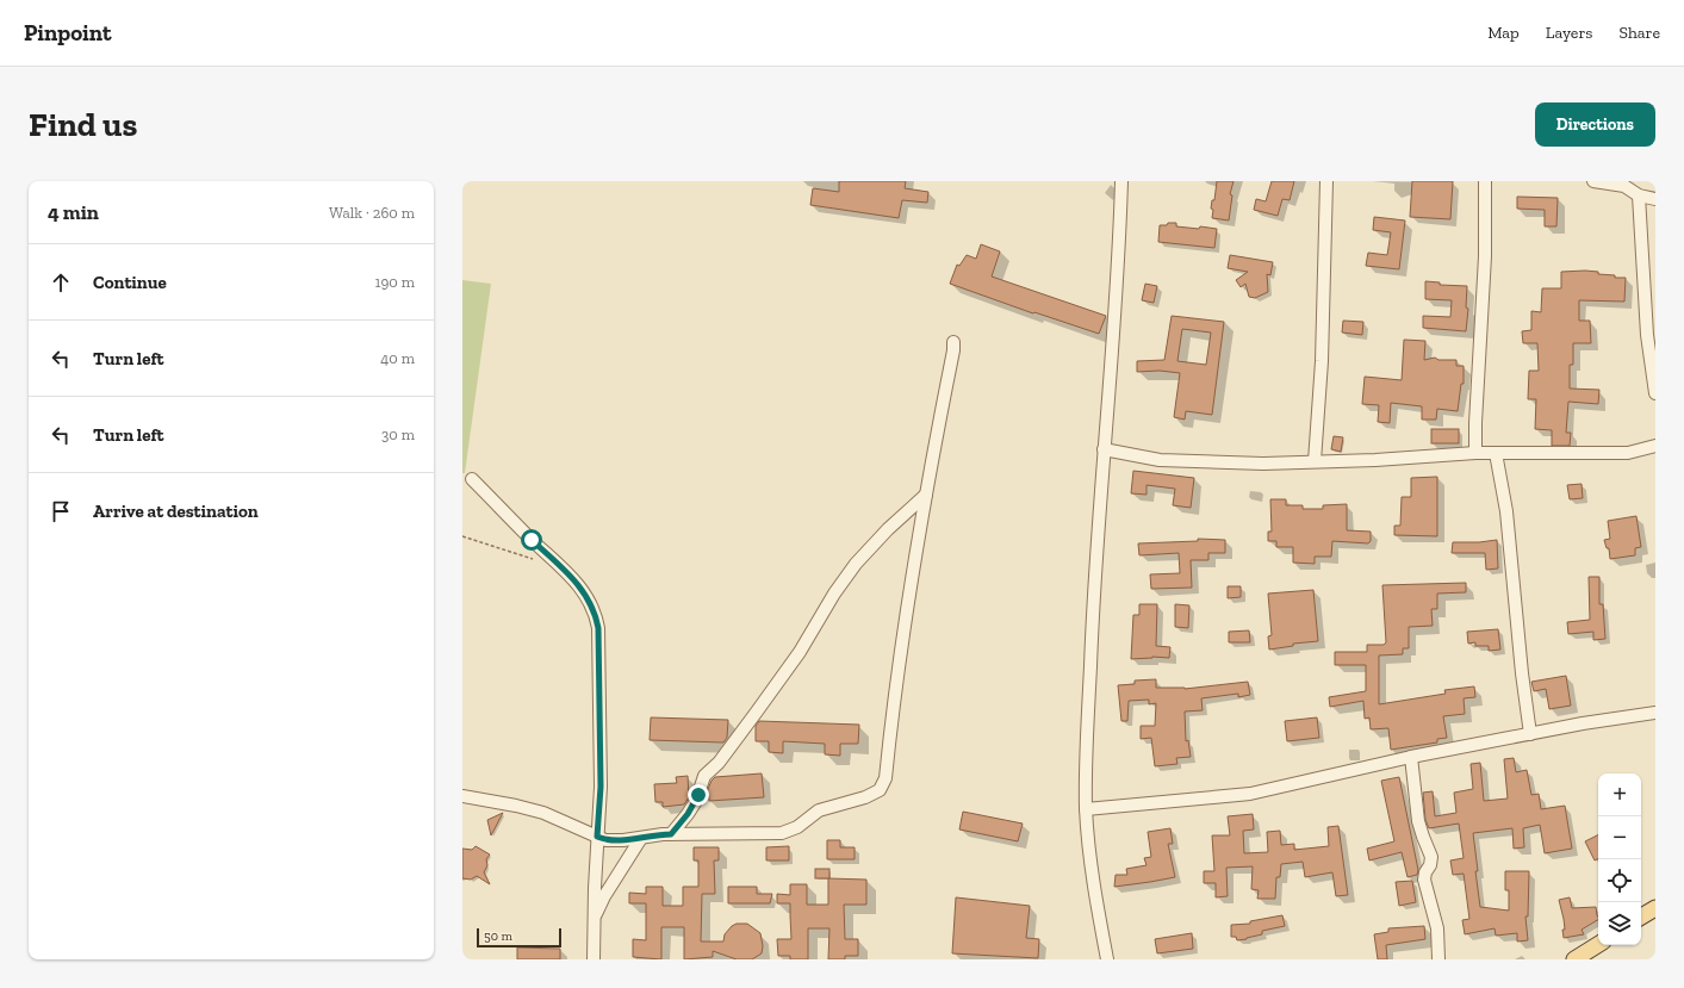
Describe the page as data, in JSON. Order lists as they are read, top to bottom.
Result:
{
  "scale_bar": "50 m",
  "page": {
    "header": "Pinpoint",
    "nav": ["Map", "Layers", "Share"],
    "buttons": "Directions",
    "title": "Find us",
    "heading": ["4 min", "Walk · 260 m"],
    "list": [
      ["Continue", "190 m"],
      ["Turn left", "40 m"],
      ["Turn left", "30 m"],
      "Arrive at destination"
    ],
    "map_buttons": ["+", "−"],
    "scale": "50 m"
  }
}
